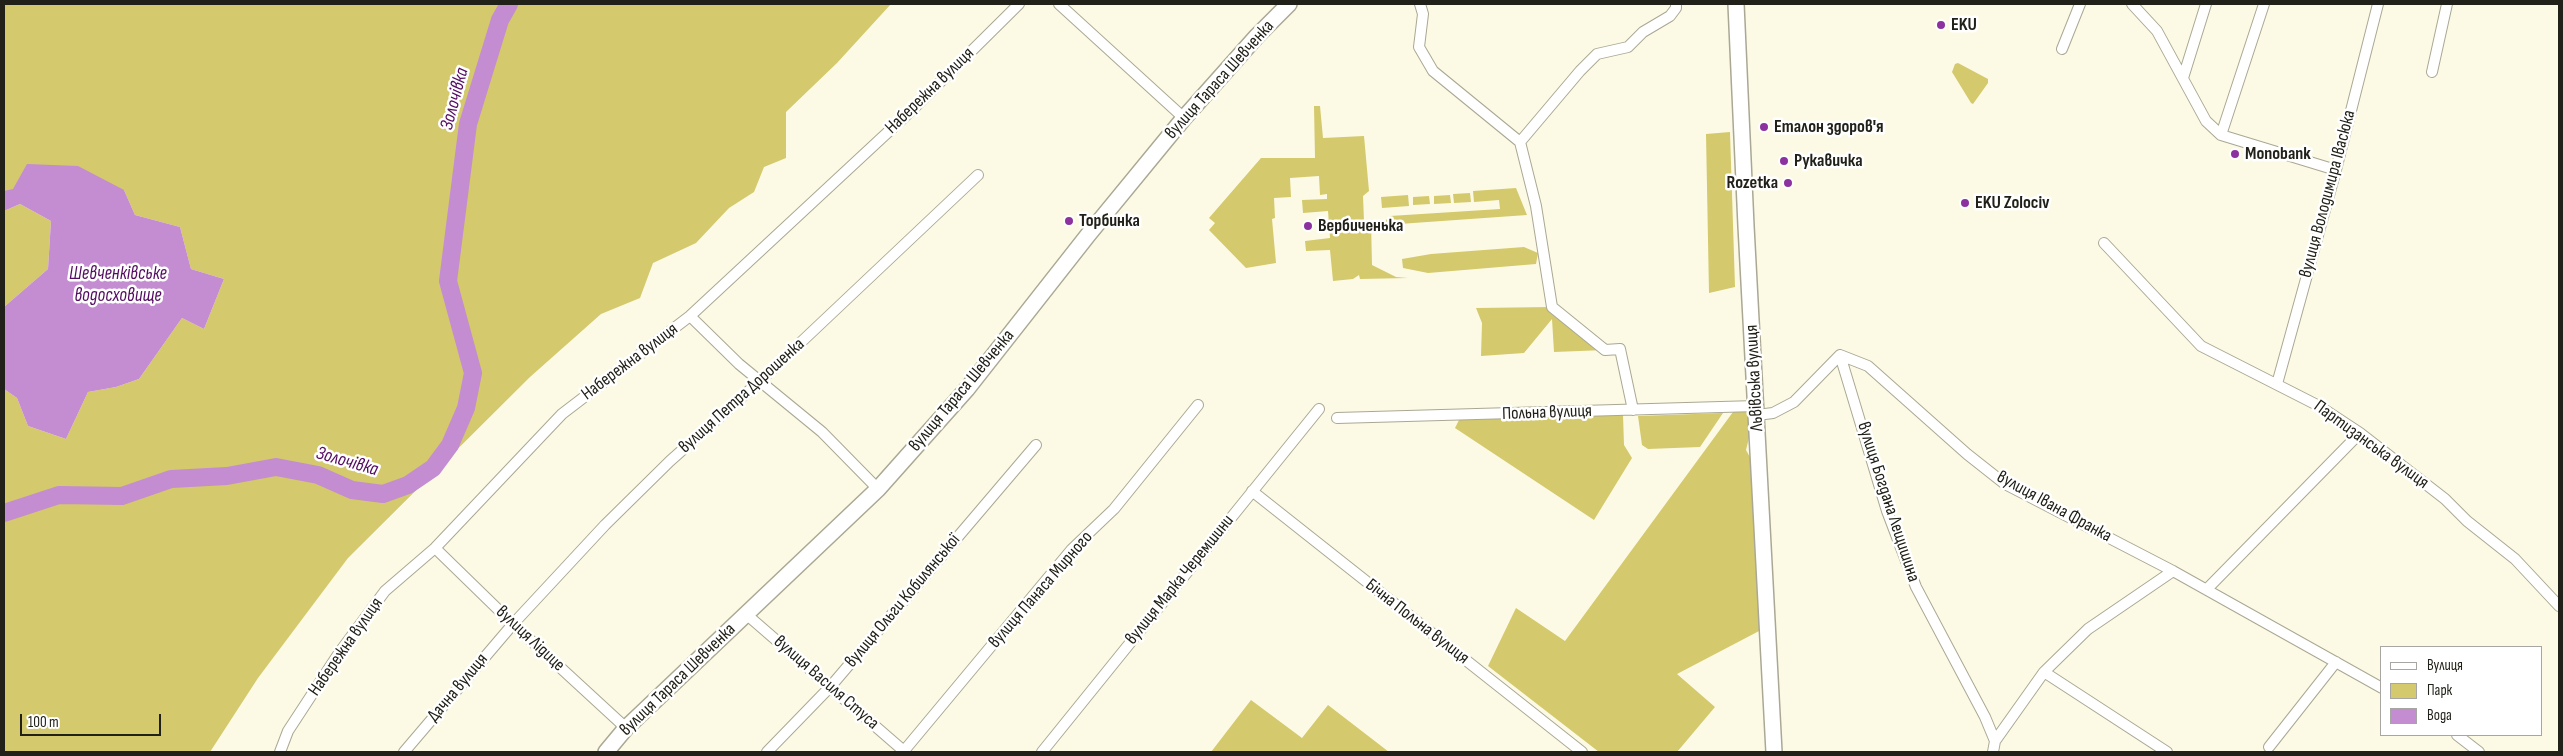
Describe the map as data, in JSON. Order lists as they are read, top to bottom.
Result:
{
  "streets": {
    "main road": ["вулиця Тараса Шевченка", "Львівська вулиця"],
    "street": [
      "Набережна вулиця",
      "вулиця Володимира Івасюка",
      "вулиця Петра Дорошенка",
      "Польна вулиця",
      "Партизанська вулиця",
      "вулиця Богдана Лещишина",
      "вулиця Івана Франка",
      "вулиця Марка Черемшини",
      "вулиця Панаса Мирного",
      "вулиця Ольги Кобилянської",
      "Бічна Польна вулиця",
      "вулиця Лідице",
      "вулиця Василя Стуса",
      "Дачна вулиця"
    ]
  },
  "crossings": [
    ["вулиця Тараса Шевченка", "вулиця Лідице"],
    ["вулиця Тараса Шевченка", "вулиця Василя Стуса"],
    ["Набережна вулиця", "вулиця Лідице"],
    ["вулиця Володимира Івасюка", "Партизанська вулиця"],
    ["Львівська вулиця", "Польна вулиця"],
    ["вулиця Петра Дорошенка", "вулиця Лідице"],
    ["вулиця Петра Дорошенка", "Дачна вулиця"],
    ["Польна вулиця", "вулиця Богдана Лещишина"],
    ["Польна вулиця", "вулиця Івана Франка"],
    ["вулиця Богдана Лещишина", "вулиця Івана Франка"],
    ["вулиця Марка Черемшини", "Бічна Польна вулиця"],
    ["вулиця Панаса Мирного", "вулиця Василя Стуса"],
    ["вулиця Ольги Кобилянської", "вулиця Василя Стуса"],
    ["вулиця Лідице", "Дачна вулиця"]
  ],
  "water": ["Золочівка", "Шевченківське водосховище"],
  "places": [
    "EKU",
    "Еталон здоров'я",
    "Monobank",
    "Рукавичка",
    "Rozetka",
    "EKU Zolociv",
    "Торбинка",
    "Вербиченька"
  ],
  "legend": ["Вулиця", "Парк", "Вода"],
  "scale_bar": "100 m"
}
